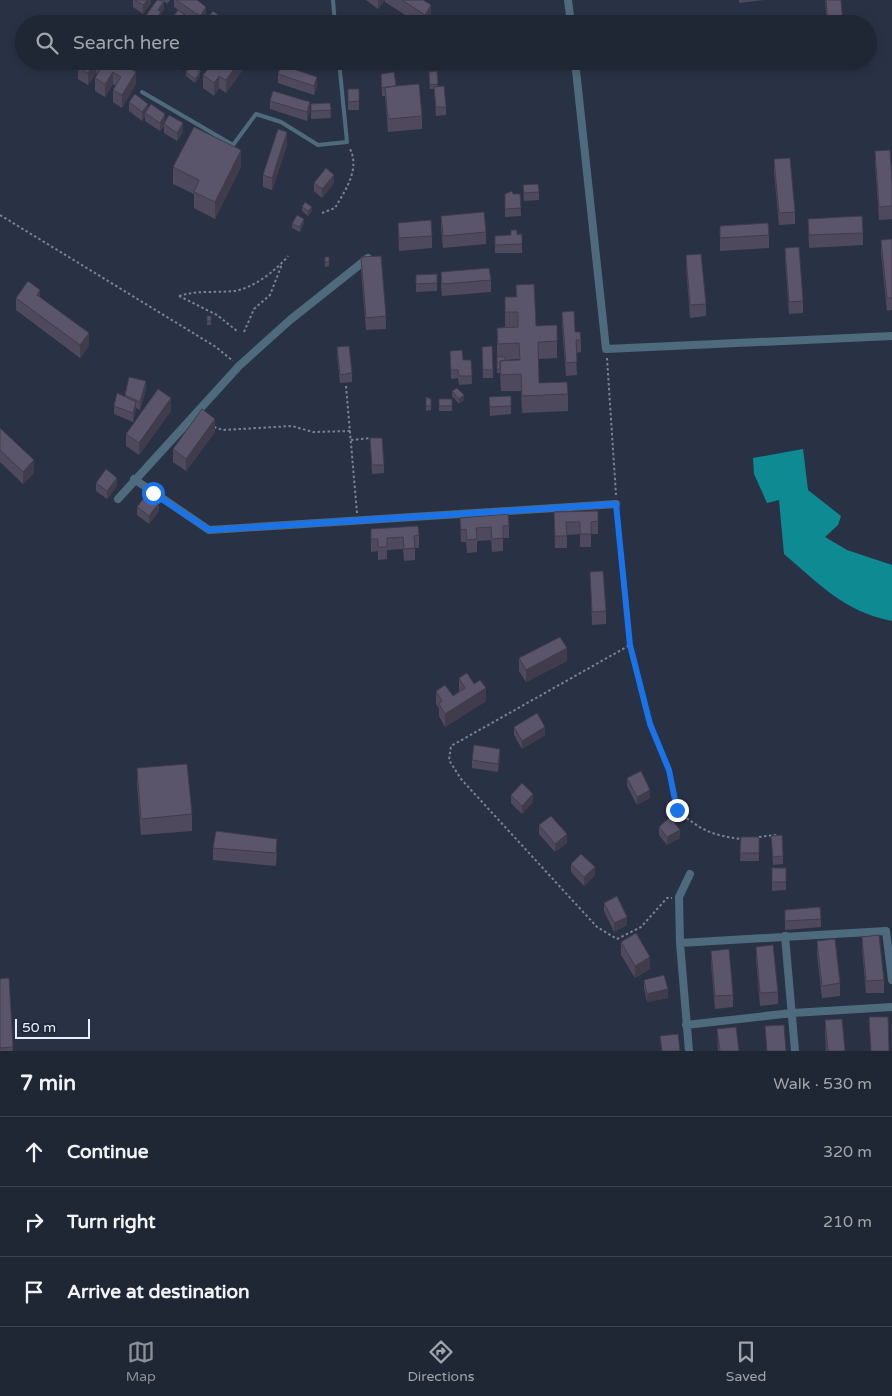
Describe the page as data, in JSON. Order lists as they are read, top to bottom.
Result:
{
  "scale_bar": "50 m",
  "page": {
    "search": "Search here",
    "scale": "50 m",
    "heading": ["7 min", "Walk · 530 m"],
    "list": [
      ["Continue", "320 m"],
      ["Turn right", "210 m"],
      "Arrive at destination"
    ],
    "nav": ["Map", "Directions", "Saved"]
  }
}
